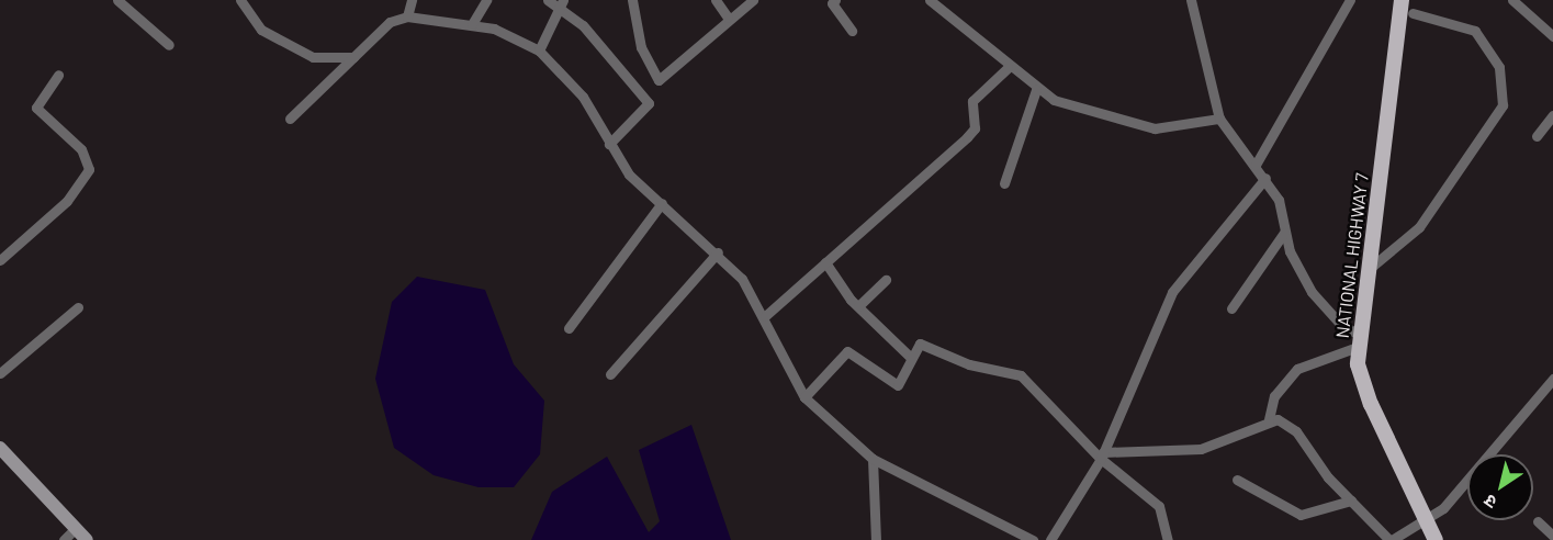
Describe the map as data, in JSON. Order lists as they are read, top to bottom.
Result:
{
  "streets": {
    "main road": ["NATIONAL HIGHWAY 7"]
  },
  "north": "bottom left"
}
